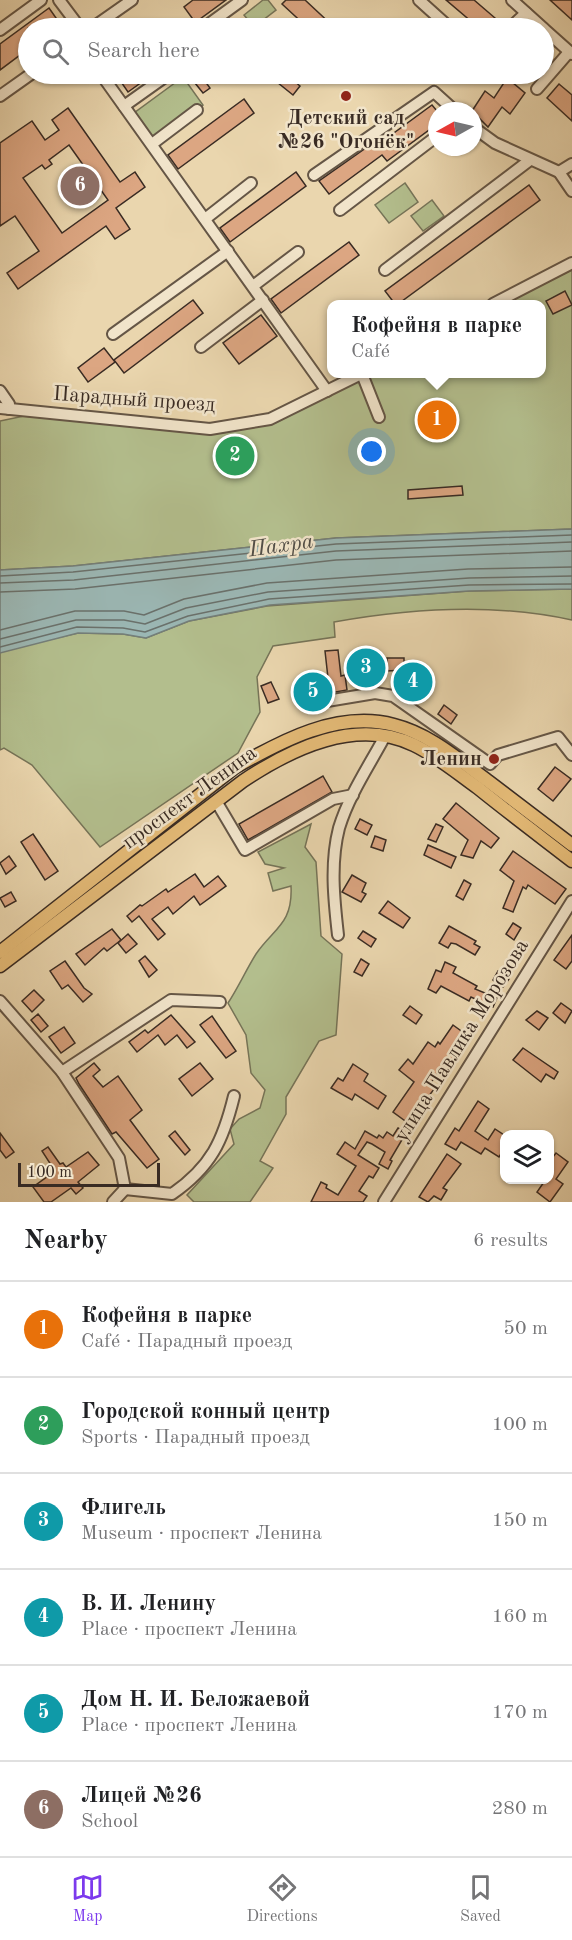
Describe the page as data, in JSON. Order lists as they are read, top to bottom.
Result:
{
  "streets": {
    "main road": ["проспект Ленина"],
    "street": ["Парадный проезд", "улица Павлика Морозова"]
  },
  "water": ["Пахра"],
  "places": ["Детский сад №26 \"Огонёк\"", "Ленин"],
  "scale_bar": "100 m",
  "north": "left",
  "page": {
    "search": "Search here",
    "pins": [
      "6",
      "1",
      "2",
      "3",
      "4",
      "5"
    ],
    "popup": ["Кофейня в парке", "Café"],
    "scale": "100 m",
    "heading": ["Nearby", "6 results"],
    "list": [
      {
        "mark": "1",
        "name": "Кофейня в парке",
        "note": "Café · Парадный проезд",
        "value": "50 m"
      },
      {
        "mark": "2",
        "name": "Городской конный центр",
        "note": "Sports · Парадный проезд",
        "value": "100 m"
      },
      {
        "mark": "3",
        "name": "Флигель",
        "note": "Museum · проспект Ленина",
        "value": "150 m"
      },
      {
        "mark": "4",
        "name": "В. И. Ленину",
        "note": "Place · проспект Ленина",
        "value": "160 m"
      },
      {
        "mark": "5",
        "name": "Дом Н. И. Беложаевой",
        "note": "Place · проспект Ленина",
        "value": "170 m"
      },
      {
        "mark": "6",
        "name": "Лицей №26",
        "note": "School",
        "value": "280 m"
      }
    ],
    "nav": ["Map", "Directions", "Saved"]
  }
}
